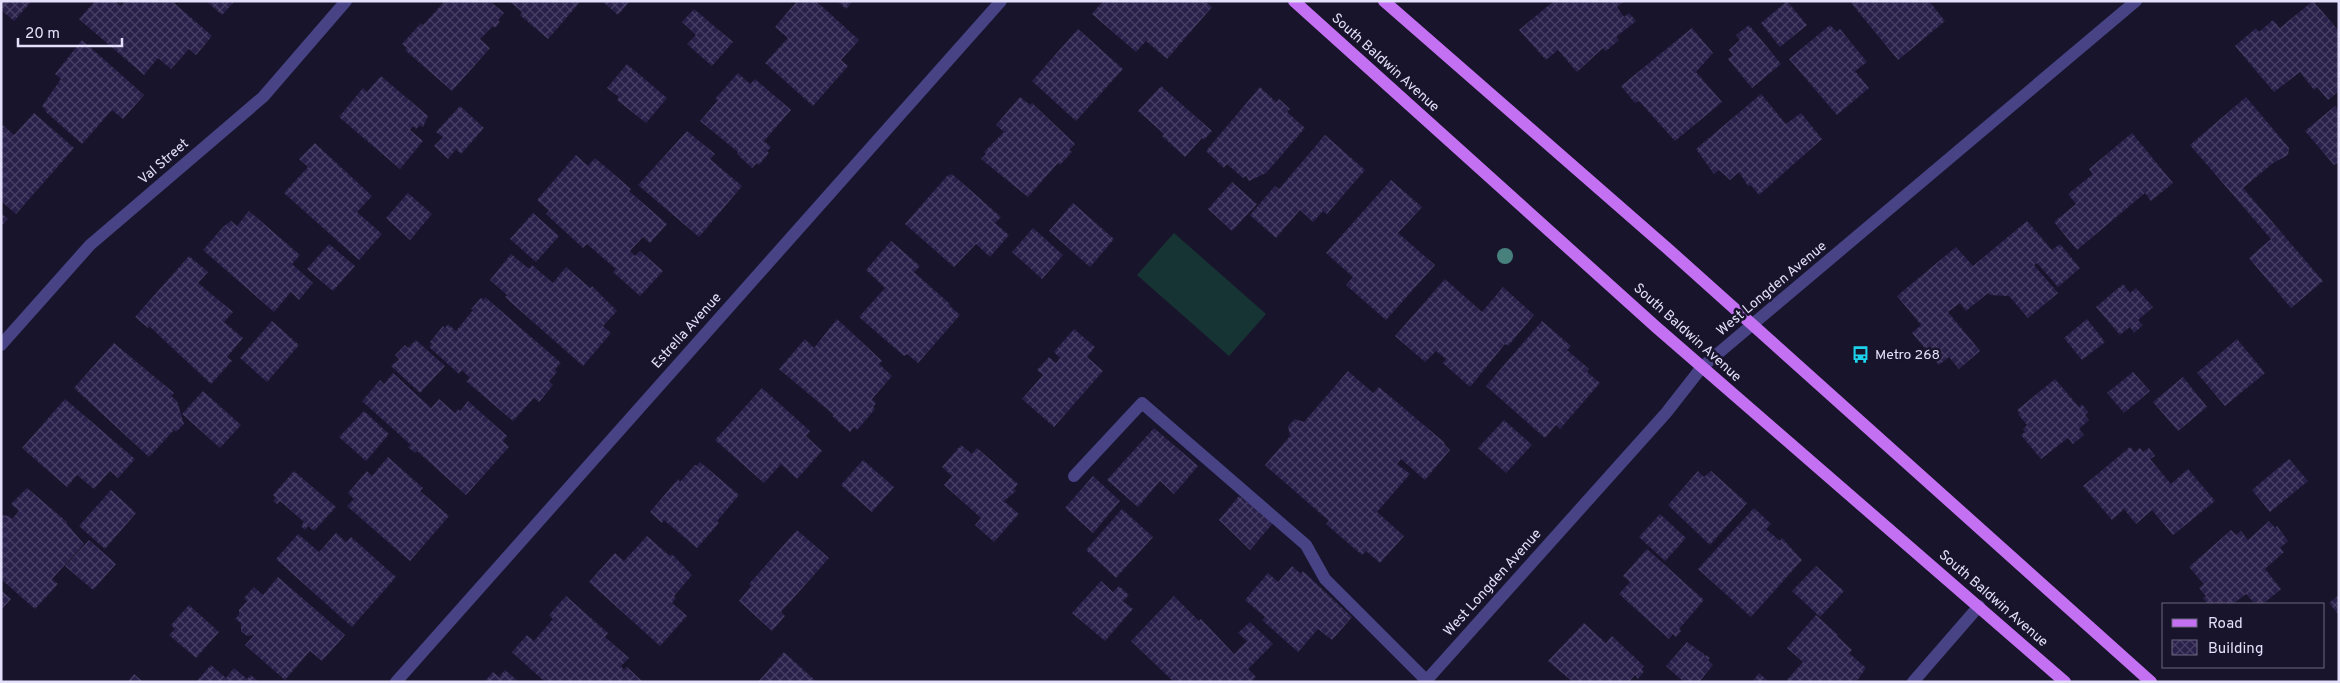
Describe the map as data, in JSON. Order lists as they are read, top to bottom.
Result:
{
  "streets": {
    "main road": ["South Baldwin Avenue"],
    "street": ["Val Street", "West Longden Avenue", "Estrella Avenue"]
  },
  "crossings": [
    ["South Baldwin Avenue", "West Longden Avenue"]
  ],
  "places": {
    "bus stop": ["Metro 268"]
  },
  "legend": ["Road", "Building"],
  "scale_bar": "20 m"
}
